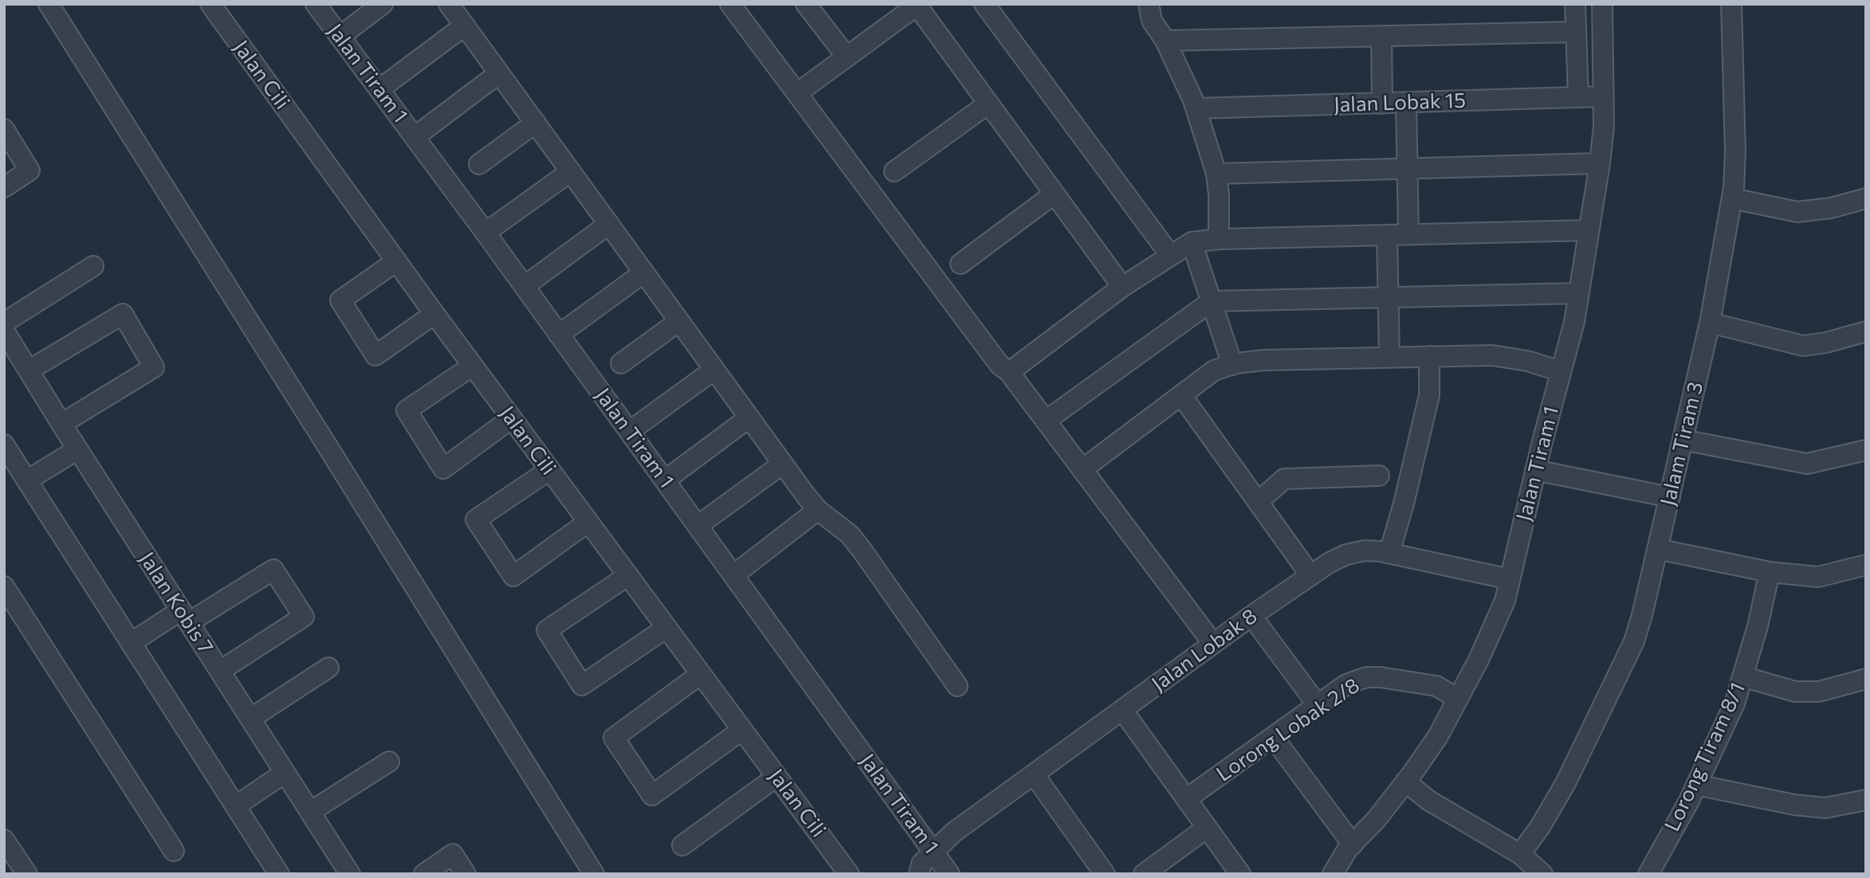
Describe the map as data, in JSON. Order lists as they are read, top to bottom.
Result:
{
  "streets": {
    "street": [
      "Jalan Tiram 1",
      "Jalan Cili",
      "Jalan Lobak 15",
      "Jalam Tiram 3",
      "Jalan Kobis 7",
      "Jalan Lobak 8",
      "Lorong Lobak 2/8",
      "Lorong Tiram 8/1"
    ]
  },
  "crossings": [
    ["Jalan Tiram 1", "Jalan Lobak 15"],
    ["Jalan Tiram 1", "Jalan Lobak 8"],
    ["Jalan Tiram 1", "Lorong Lobak 2/8"]
  ]
}
